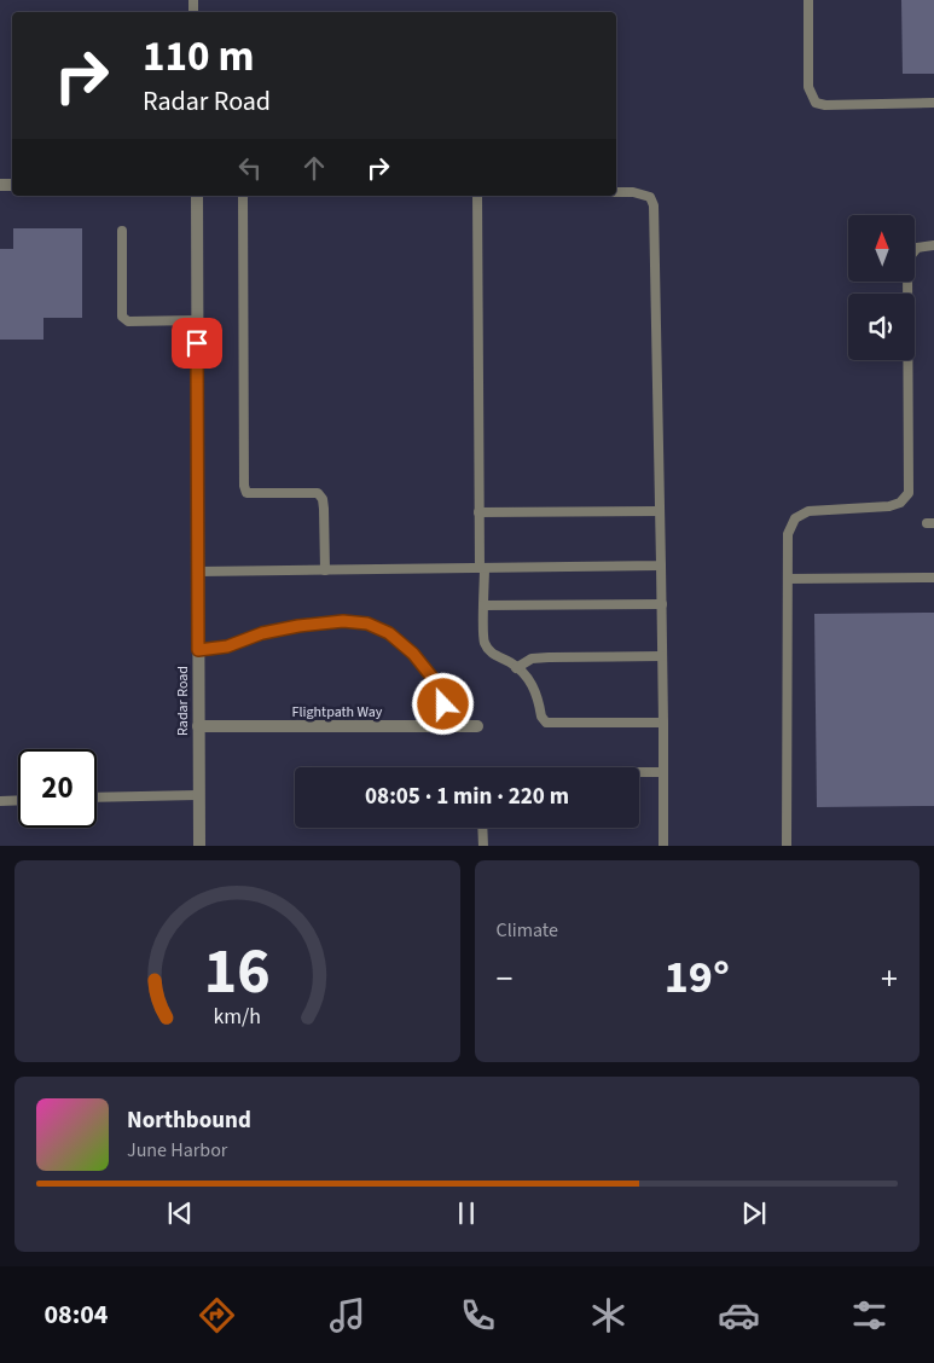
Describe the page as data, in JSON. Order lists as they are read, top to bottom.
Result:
{
  "streets": {
    "street": ["Radar Road", "Flightpath Way"]
  },
  "crossings": [
    ["Radar Road", "Flightpath Way"]
  ],
  "north": "top",
  "page": {
    "turn": ["110 m", "Radar Road"],
    "limit": "20",
    "trip": "08:05 · 1 min · 220 m",
    "tile": "Climate",
    "heat": ["−", "19°", "+"],
    "song": ["Northbound", "June Harbor"],
    "tabs": "08:04",
    "gauge": ["16", "km/h"]
  }
}
